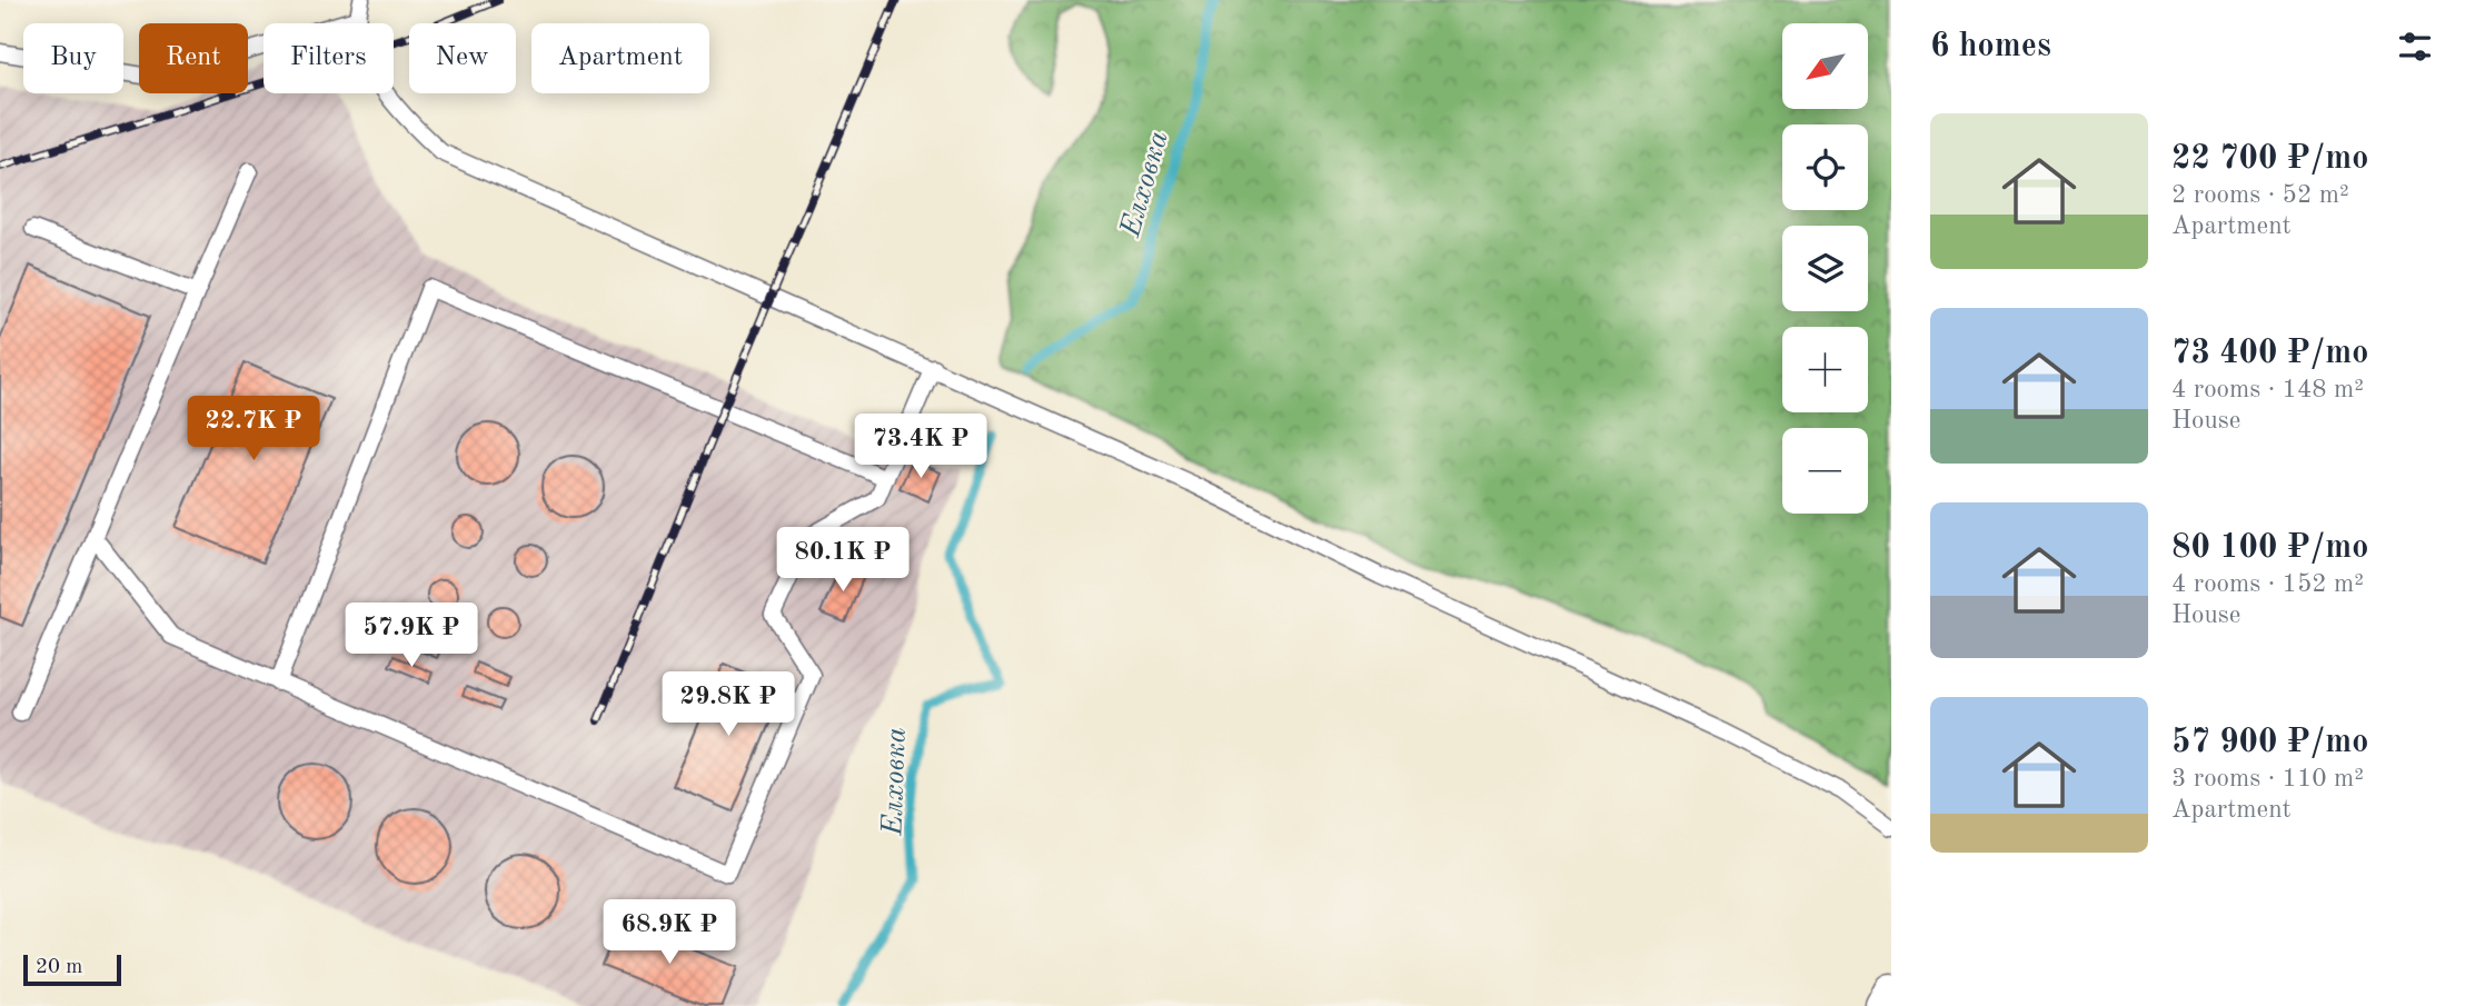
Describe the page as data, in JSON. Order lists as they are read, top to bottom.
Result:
{
  "water": ["Елховка"],
  "scale_bar": "20 m",
  "north": "bottom left",
  "page": {
    "heading": "6 homes",
    "map_buttons": ["+", "−"],
    "chip": [
      "Buy",
      "Rent",
      "Filters",
      "New",
      "Apartment"
    ],
    "list": [
      {
        "name": "22 700 ₽/mo",
        "note": "2 rooms · 52 m² · Apartment"
      },
      {
        "name": "73 400 ₽/mo",
        "note": "4 rooms · 148 m² · House"
      },
      {
        "name": "80 100 ₽/mo",
        "note": "4 rooms · 152 m² · House"
      },
      {
        "name": "57 900 ₽/mo",
        "note": "3 rooms · 110 m² · Apartment"
      }
    ],
    "price": [
      "22.7K ₽",
      "73.4K ₽",
      "80.1K ₽",
      "57.9K ₽",
      "29.8K ₽",
      "68.9K ₽"
    ],
    "scale": "20 m"
  }
}
